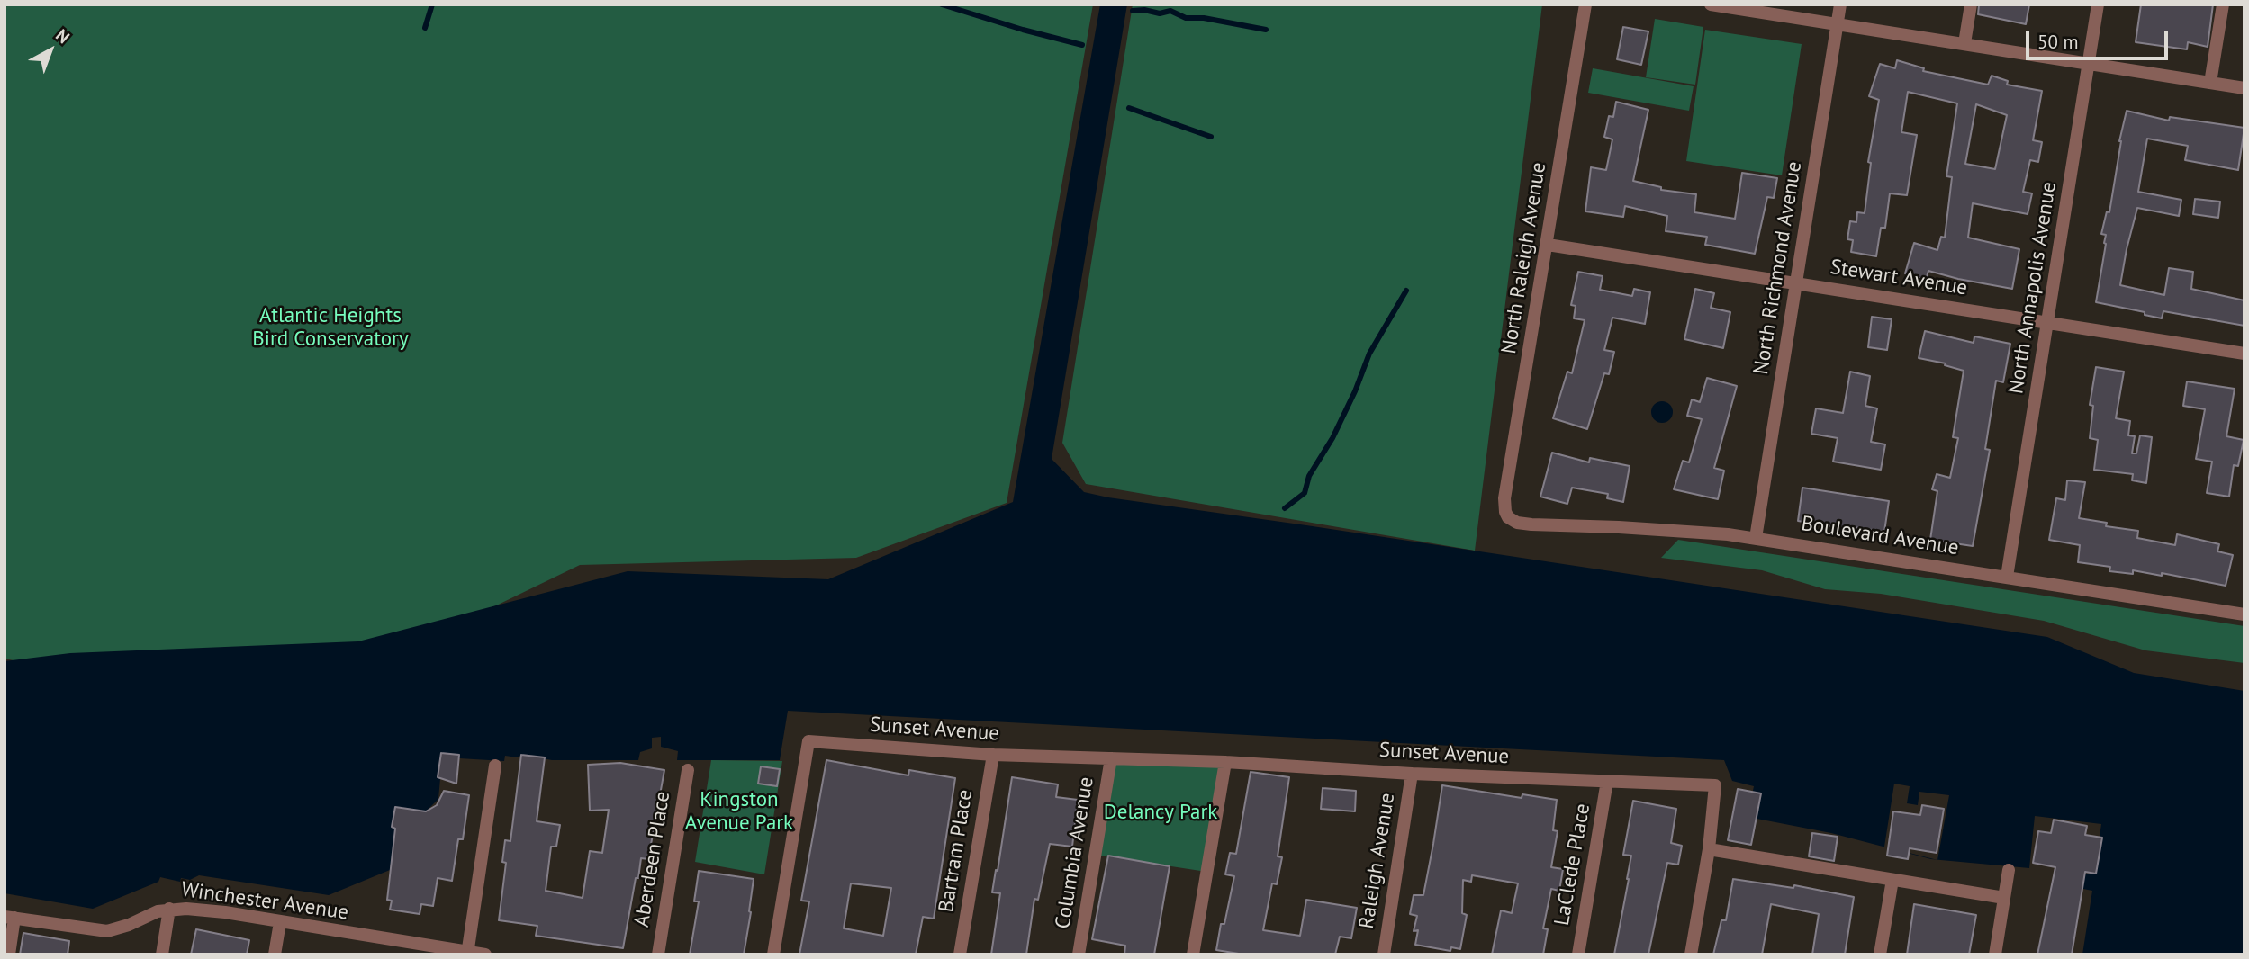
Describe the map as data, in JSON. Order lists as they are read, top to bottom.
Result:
{
  "streets": {
    "street": [
      "North Raleigh Avenue",
      "North Richmond Avenue",
      "Stewart Avenue",
      "North Annapolis Avenue",
      "Boulevard Avenue",
      "Sunset Avenue",
      "Bartram Place",
      "Columbia Avenue",
      "Aberdeen Place",
      "Raleigh Avenue",
      "LaClede Place",
      "Winchester Avenue"
    ]
  },
  "crossings": [
    ["North Raleigh Avenue", "Stewart Avenue"],
    ["North Raleigh Avenue", "Boulevard Avenue"],
    ["North Richmond Avenue", "Stewart Avenue"],
    ["North Richmond Avenue", "Boulevard Avenue"],
    ["Stewart Avenue", "North Annapolis Avenue"],
    ["North Annapolis Avenue", "Boulevard Avenue"],
    ["Sunset Avenue", "Bartram Place"],
    ["Sunset Avenue", "Columbia Avenue"],
    ["Sunset Avenue", "Raleigh Avenue"],
    ["Sunset Avenue", "LaClede Place"]
  ],
  "parks": ["Atlantic Heights Bird Conservatory", "Kingston Avenue Park", "Delancy Park"],
  "scale_bar": "50 m",
  "north": "top right"
}
